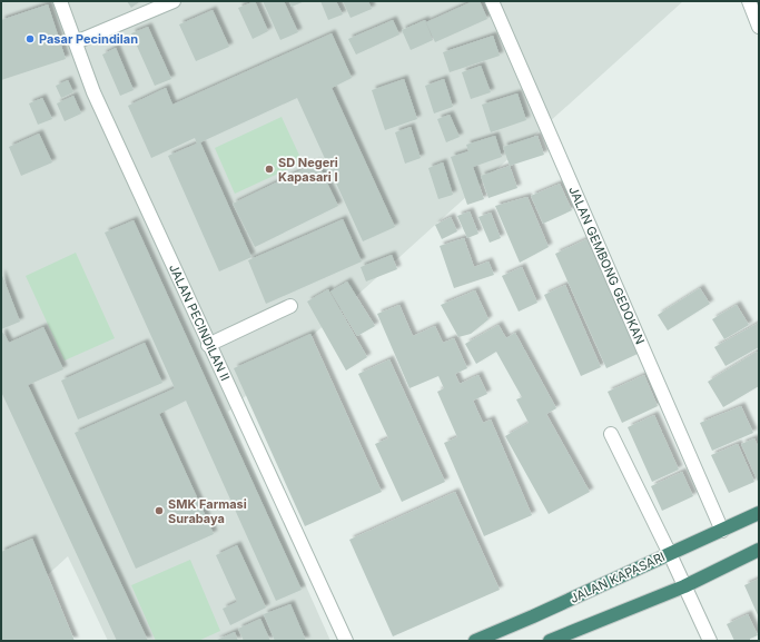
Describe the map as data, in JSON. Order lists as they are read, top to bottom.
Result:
{
  "streets": {
    "highway": ["JALAN KAPASARI"],
    "street": ["JALAN GEMBONG GEDOKAN", "JALAN PECINDILAN II"]
  },
  "crossings": [
    ["JALAN GEMBONG GEDOKAN", "JALAN KAPASARI"]
  ],
  "places": ["Pasar Pecindilan", "SD Negeri Kapasari I", "SMK Farmasi Surabaya"]
}
